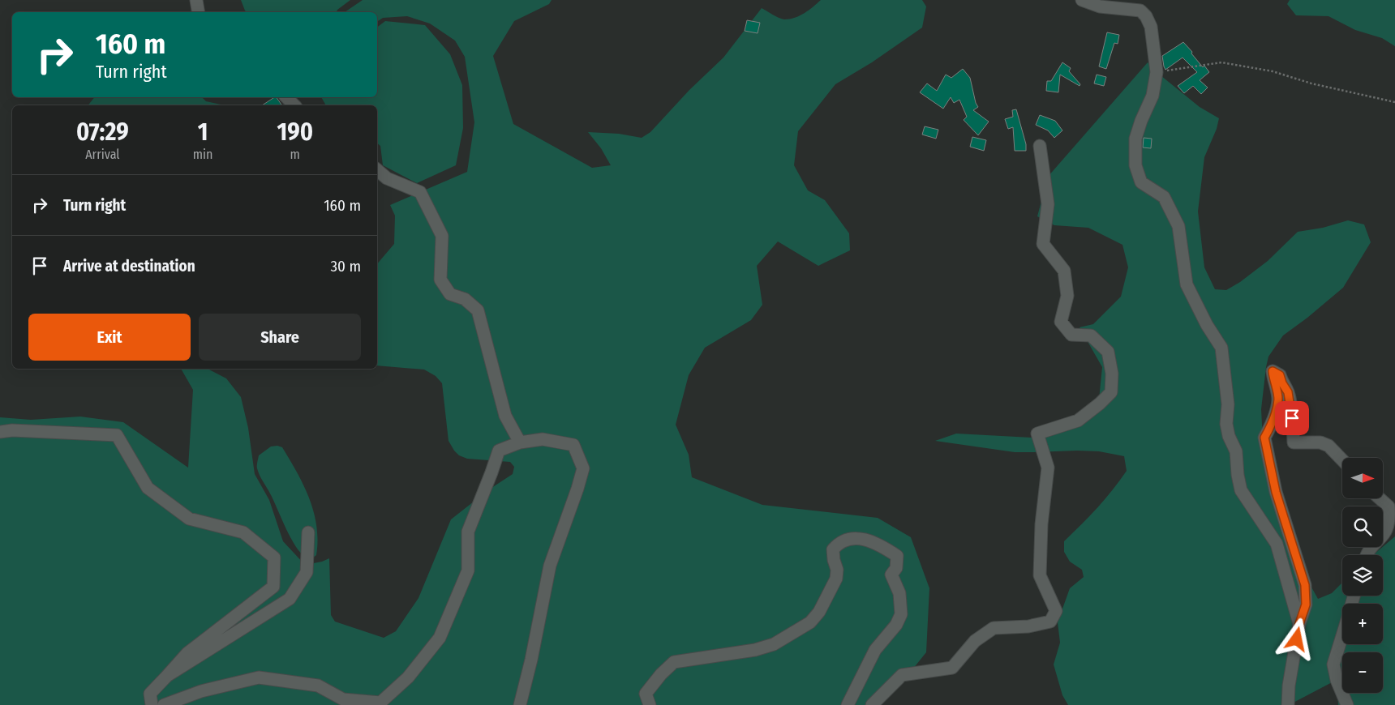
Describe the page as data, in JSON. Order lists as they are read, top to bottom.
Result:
{
  "north": "right",
  "page": {
    "turn": ["160 m", "Turn right"],
    "eta": [
      "07:29",
      "Arrival",
      "1",
      "min",
      "190",
      "m"
    ],
    "list": [
      {
        "name": "Turn right",
        "value": "160 m"
      },
      {
        "name": "Arrive at destination",
        "value": "30 m"
      }
    ],
    "buttons": ["Exit", "Share"],
    "map_buttons": ["+", "−"]
  }
}
